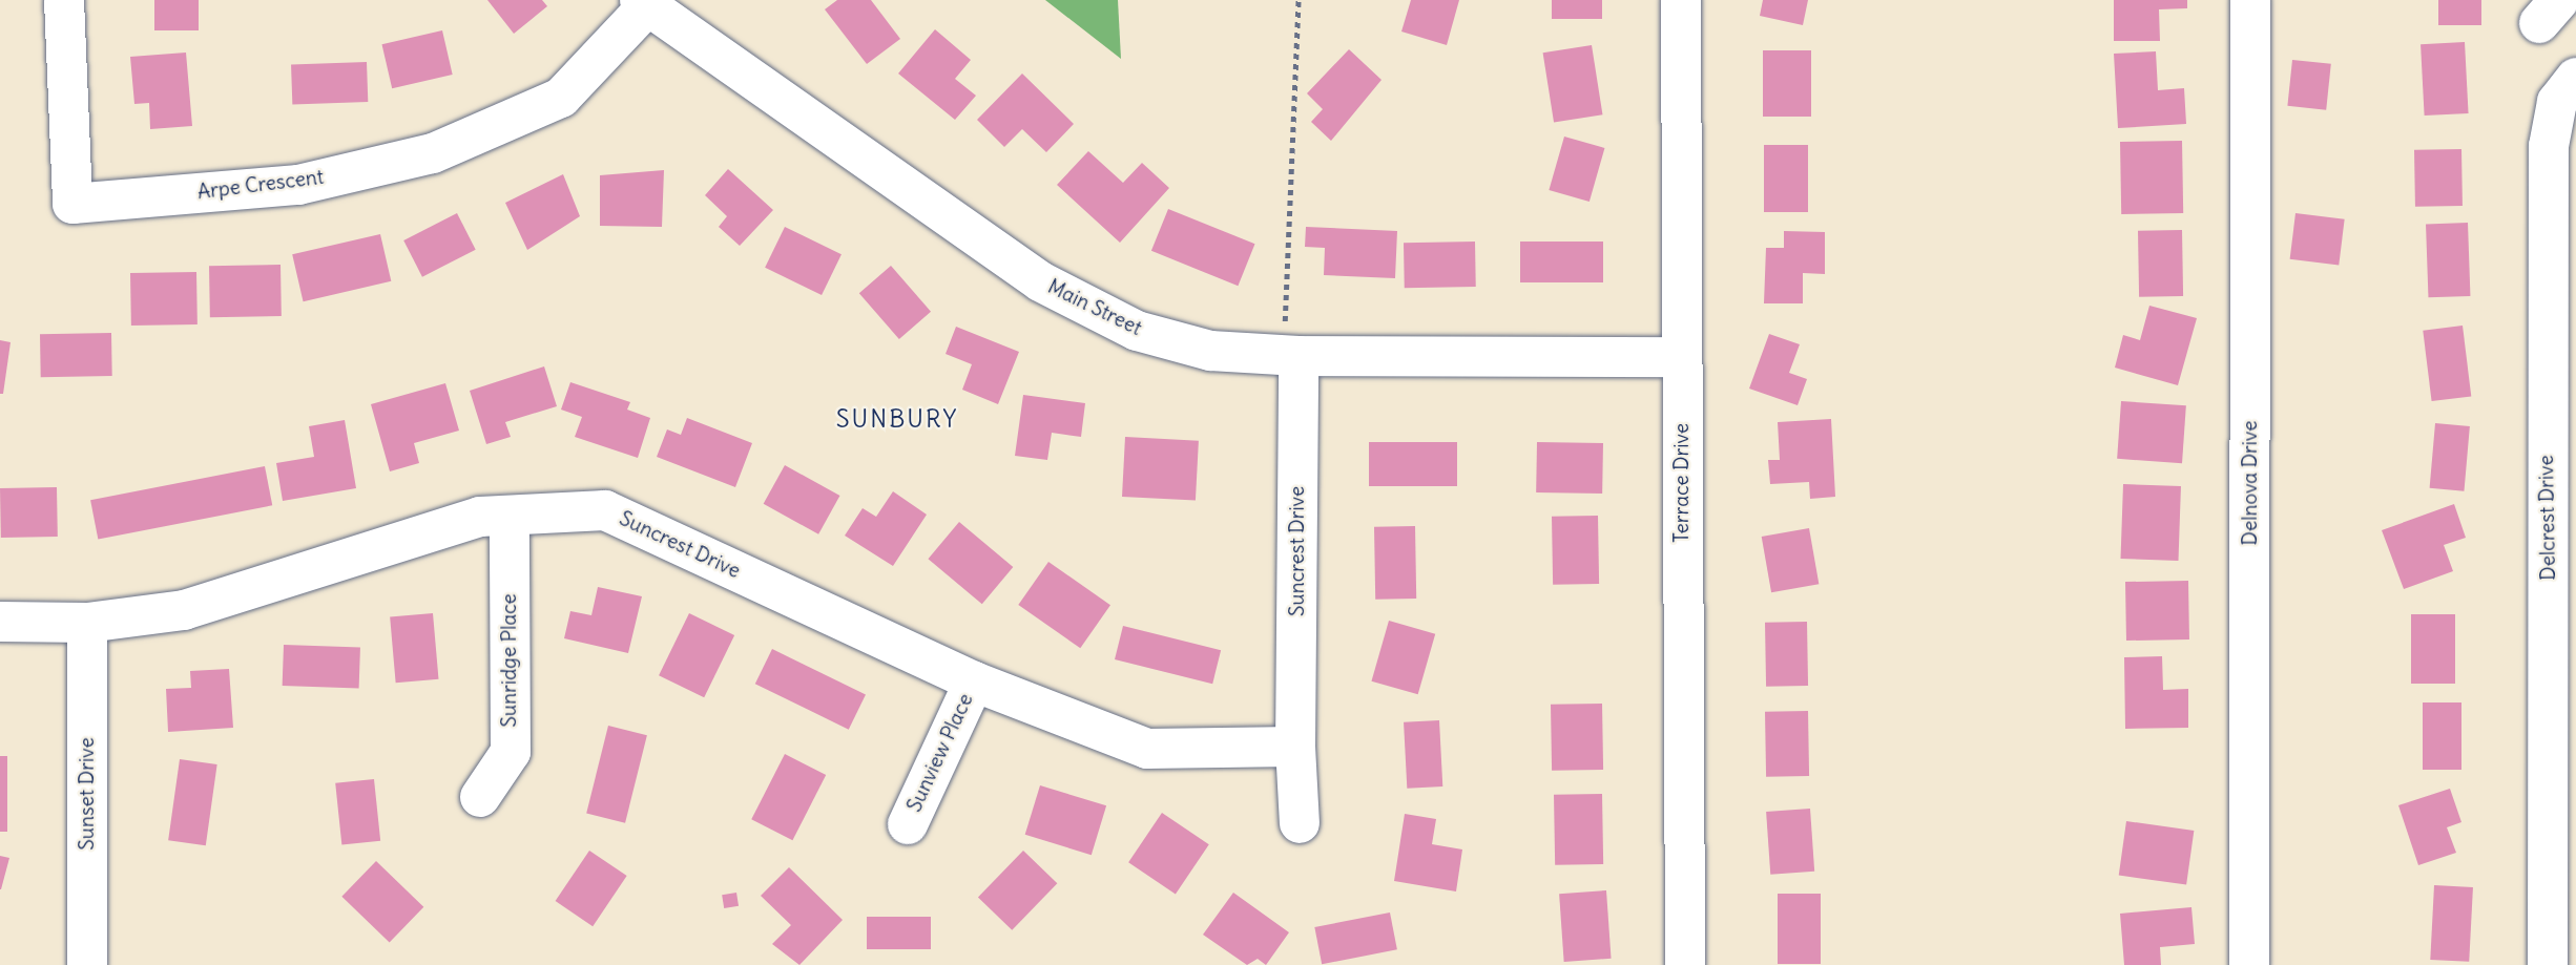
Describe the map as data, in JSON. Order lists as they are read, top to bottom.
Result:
{
  "streets": {
    "street": [
      "Arpe Crescent",
      "Main Street",
      "Terrace Drive",
      "Delnova Drive",
      "Delcrest Drive",
      "Suncrest Drive",
      "Sunridge Place",
      "Sunview Place",
      "Sunset Drive"
    ]
  },
  "crossings": [
    ["Arpe Crescent", "Main Street"],
    ["Main Street", "Terrace Drive"],
    ["Main Street", "Suncrest Drive"],
    ["Suncrest Drive", "Sunridge Place"],
    ["Suncrest Drive", "Sunview Place"],
    ["Suncrest Drive", "Sunset Drive"]
  ],
  "districts": ["SUNBURY"]
}
